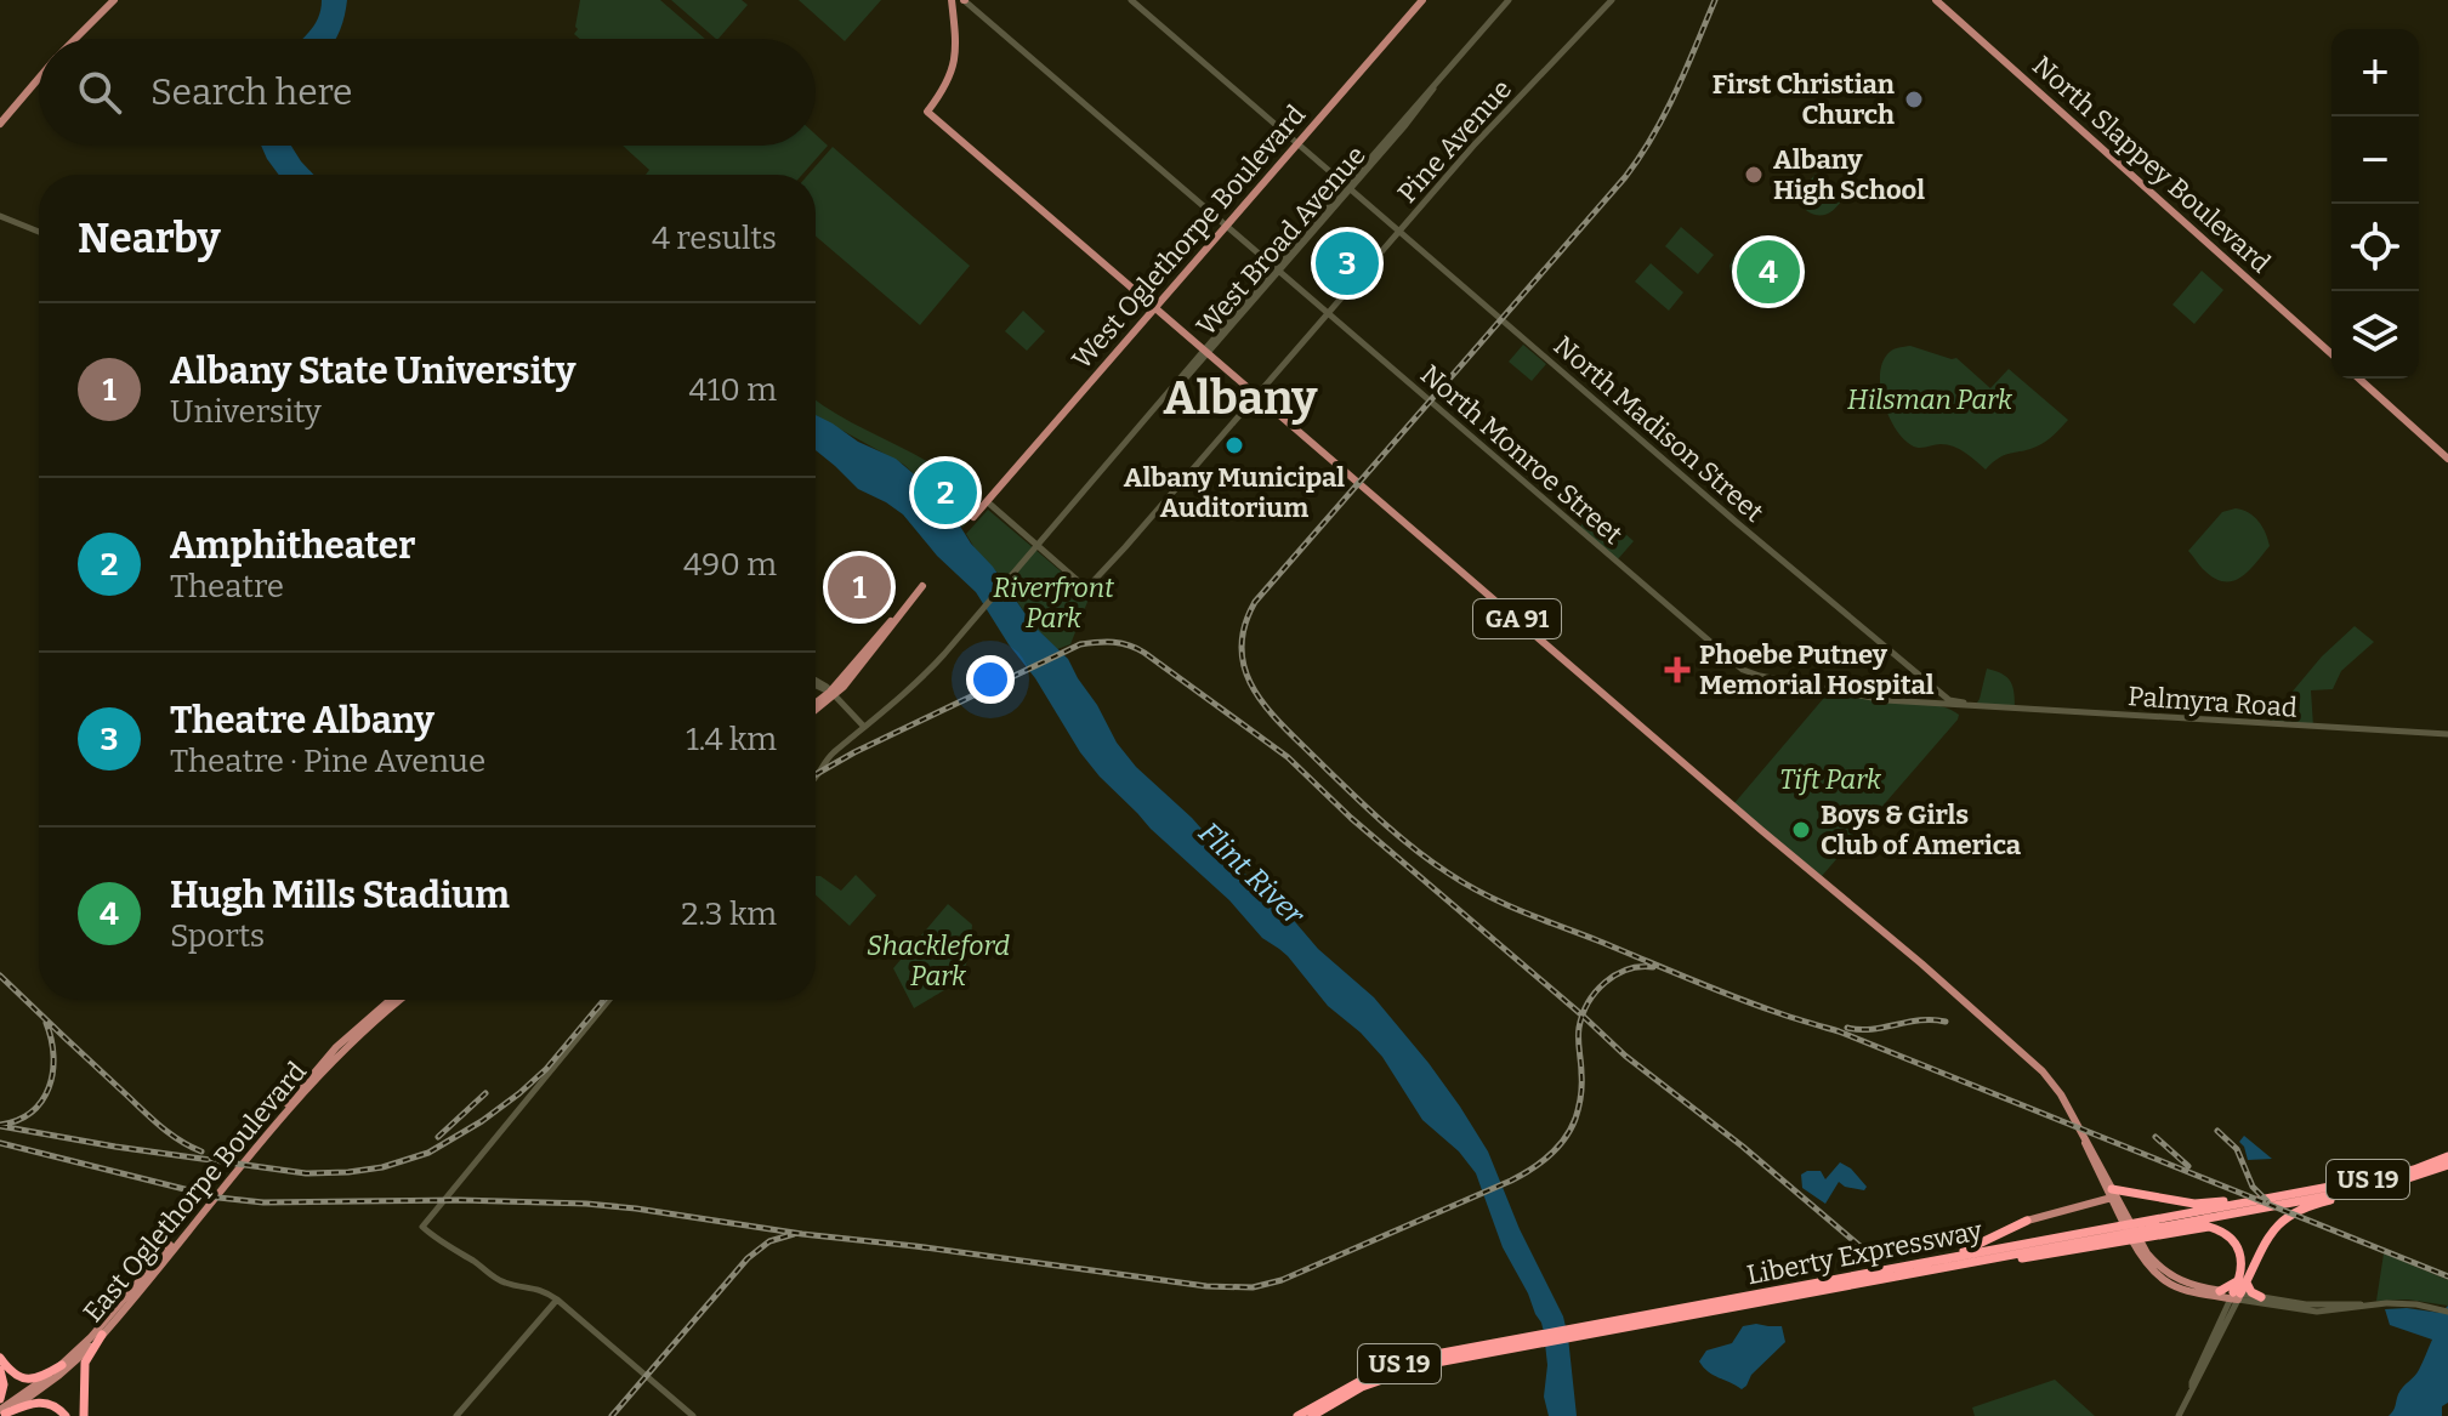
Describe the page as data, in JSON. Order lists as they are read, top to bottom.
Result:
{
  "streets": {
    "highway": ["US 19", "Liberty Expressway"],
    "main road": [
      "Pine Avenue",
      "North Slappey Boulevard",
      "West Oglethorpe Boulevard",
      "West Broad Avenue",
      "North Madison Street",
      "North Monroe Street",
      "GA 91",
      "Palmyra Road",
      "East Oglethorpe Boulevard"
    ]
  },
  "crossings": [
    ["Pine Avenue", "West Broad Avenue"],
    ["Pine Avenue", "North Madison Street"],
    ["Pine Avenue", "North Monroe Street"],
    ["Pine Avenue", "GA 91"],
    ["West Oglethorpe Boulevard", "North Madison Street"],
    ["West Oglethorpe Boulevard", "North Monroe Street"],
    ["West Oglethorpe Boulevard", "GA 91"],
    ["West Broad Avenue", "North Madison Street"],
    ["West Broad Avenue", "North Monroe Street"],
    ["West Broad Avenue", "GA 91"],
    ["North Madison Street", "Palmyra Road"],
    ["North Monroe Street", "GA 91"],
    ["North Monroe Street", "Palmyra Road"]
  ],
  "districts": ["Albany"],
  "water": ["Flint River"],
  "parks": [
    "Hilsman Park",
    "Riverfront Park",
    "Tift Park",
    "Shackleford Park"
  ],
  "places": {
    "other": [
      "First Christian Church",
      "Albany High School",
      "Albany Municipal Auditorium",
      "Boys & Girls Club of America"
    ],
    "health": ["Phoebe Putney Memorial Hospital"]
  },
  "page": {
    "map_buttons": ["+", "−"],
    "search": "Search here",
    "heading": ["Nearby", "4 results"],
    "pins": [
      "3",
      "4",
      "2",
      "1"
    ],
    "list": [
      {
        "mark": "1",
        "name": "Albany State University",
        "note": "University",
        "value": "410 m"
      },
      {
        "mark": "2",
        "name": "Amphitheater",
        "note": "Theatre",
        "value": "490 m"
      },
      {
        "mark": "3",
        "name": "Theatre Albany",
        "note": "Theatre · Pine Avenue",
        "value": "1.4 km"
      },
      {
        "mark": "4",
        "name": "Hugh Mills Stadium",
        "note": "Sports",
        "value": "2.3 km"
      }
    ]
  }
}
